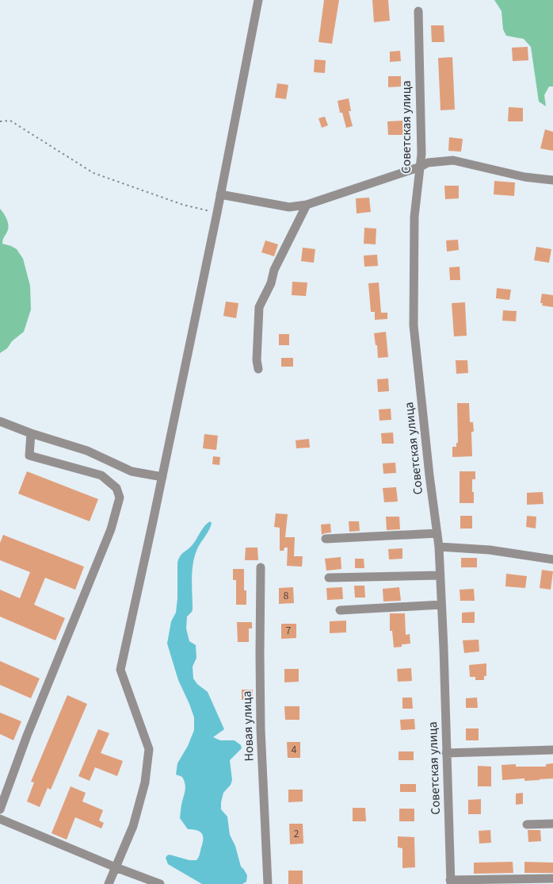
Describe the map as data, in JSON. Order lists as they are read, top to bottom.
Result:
{
  "streets": {
    "street": ["Советская улица", "Новая улица"]
  },
  "house_numbers": [
    "8",
    "7",
    "4",
    "2"
  ]
}
